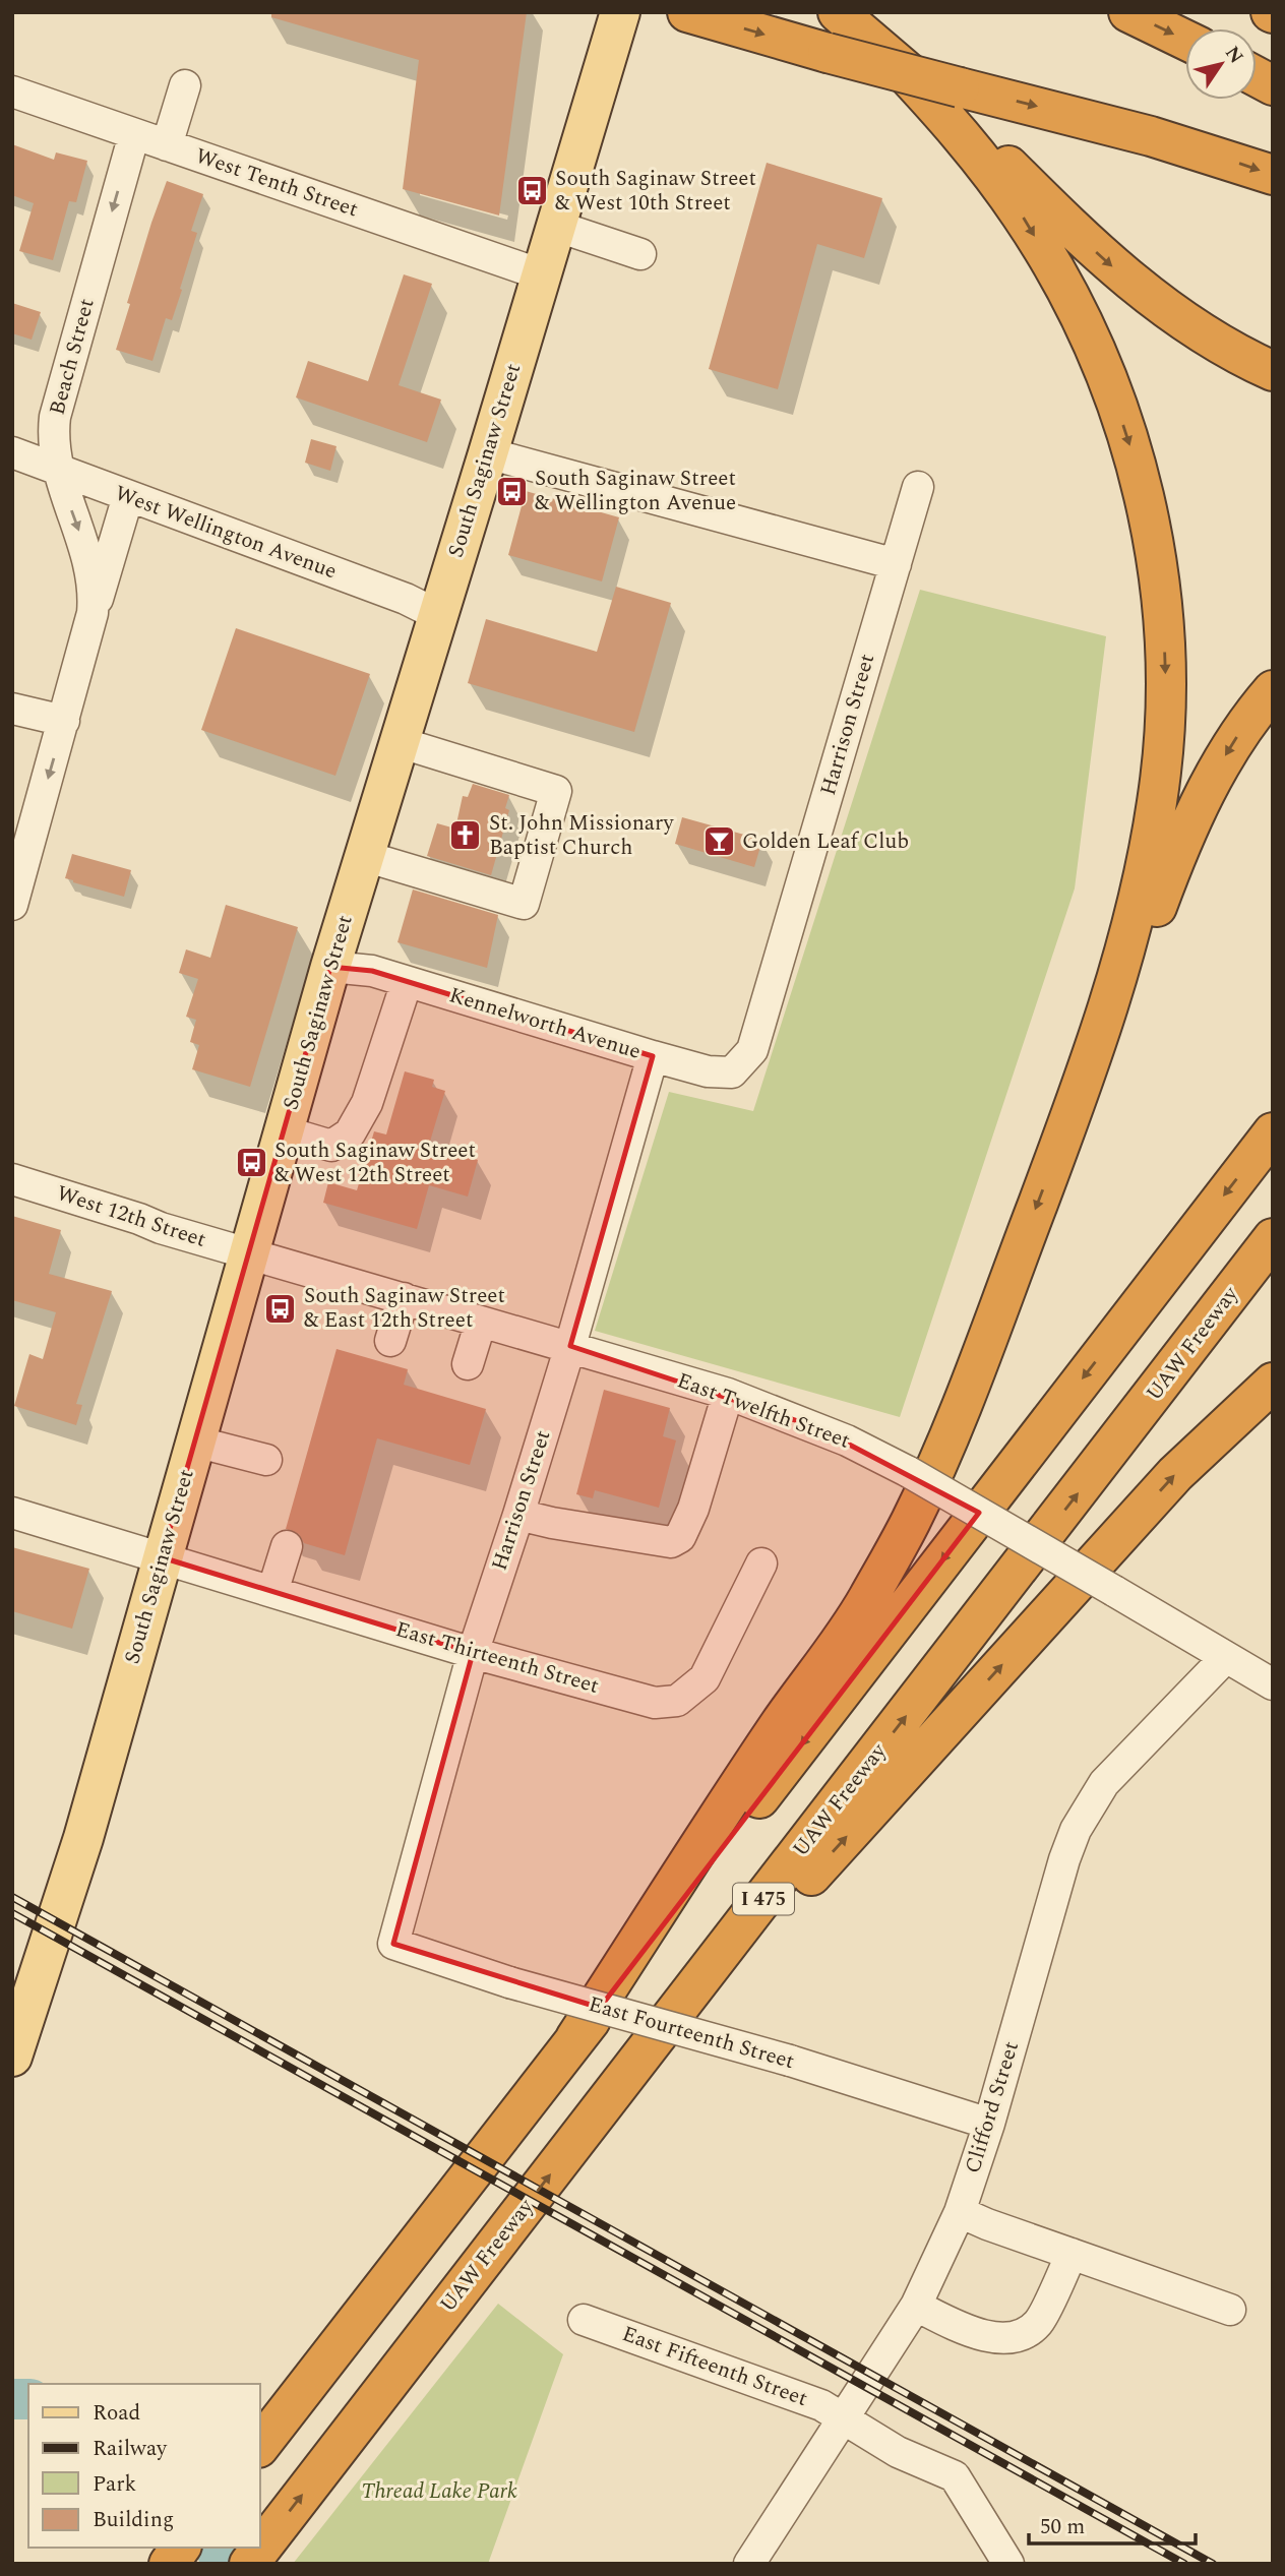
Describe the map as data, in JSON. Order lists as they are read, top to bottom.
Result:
{
  "streets": {
    "highway": ["UAW Freeway", "I 475"],
    "main road": ["South Saginaw Street"],
    "street": [
      "West Tenth Street",
      "Beach Street",
      "West Wellington Avenue",
      "Harrison Street",
      "Kennelworth Avenue",
      "West 12th Street",
      "East Twelfth Street",
      "East Thirteenth Street",
      "East Fourteenth Street",
      "Clifford Street",
      "East Fifteenth Street"
    ]
  },
  "crossings": [
    ["West Tenth Street", "Beach Street"],
    ["West Tenth Street", "South Saginaw Street"],
    ["Beach Street", "West Wellington Avenue"],
    ["South Saginaw Street", "West Wellington Avenue"],
    ["South Saginaw Street", "Kennelworth Avenue"],
    ["South Saginaw Street", "West 12th Street"],
    ["South Saginaw Street", "East Twelfth Street"],
    ["South Saginaw Street", "East Thirteenth Street"],
    ["Harrison Street", "Kennelworth Avenue"],
    ["Harrison Street", "East Twelfth Street"],
    ["Harrison Street", "East Thirteenth Street"],
    ["Harrison Street", "East Fourteenth Street"],
    ["West 12th Street", "East Twelfth Street"],
    ["East Twelfth Street", "Clifford Street"],
    ["East Fourteenth Street", "Clifford Street"],
    ["Clifford Street", "East Fifteenth Street"]
  ],
  "one_way": ["Beach Street"],
  "parks": ["Thread Lake Park"],
  "places": {
    "bus stop": [
      "South Saginaw Street & West 10th Street",
      "South Saginaw Street & Wellington Avenue",
      "South Saginaw Street & West 12th Street",
      "South Saginaw Street & East 12th Street"
    ],
    "church": ["St. John Missionary Baptist Church"],
    "bar": ["Golden Leaf Club"]
  },
  "legend": [
    "Road",
    "Railway",
    "Park",
    "Building"
  ],
  "scale_bar": "50 m",
  "north": "top right"
}
